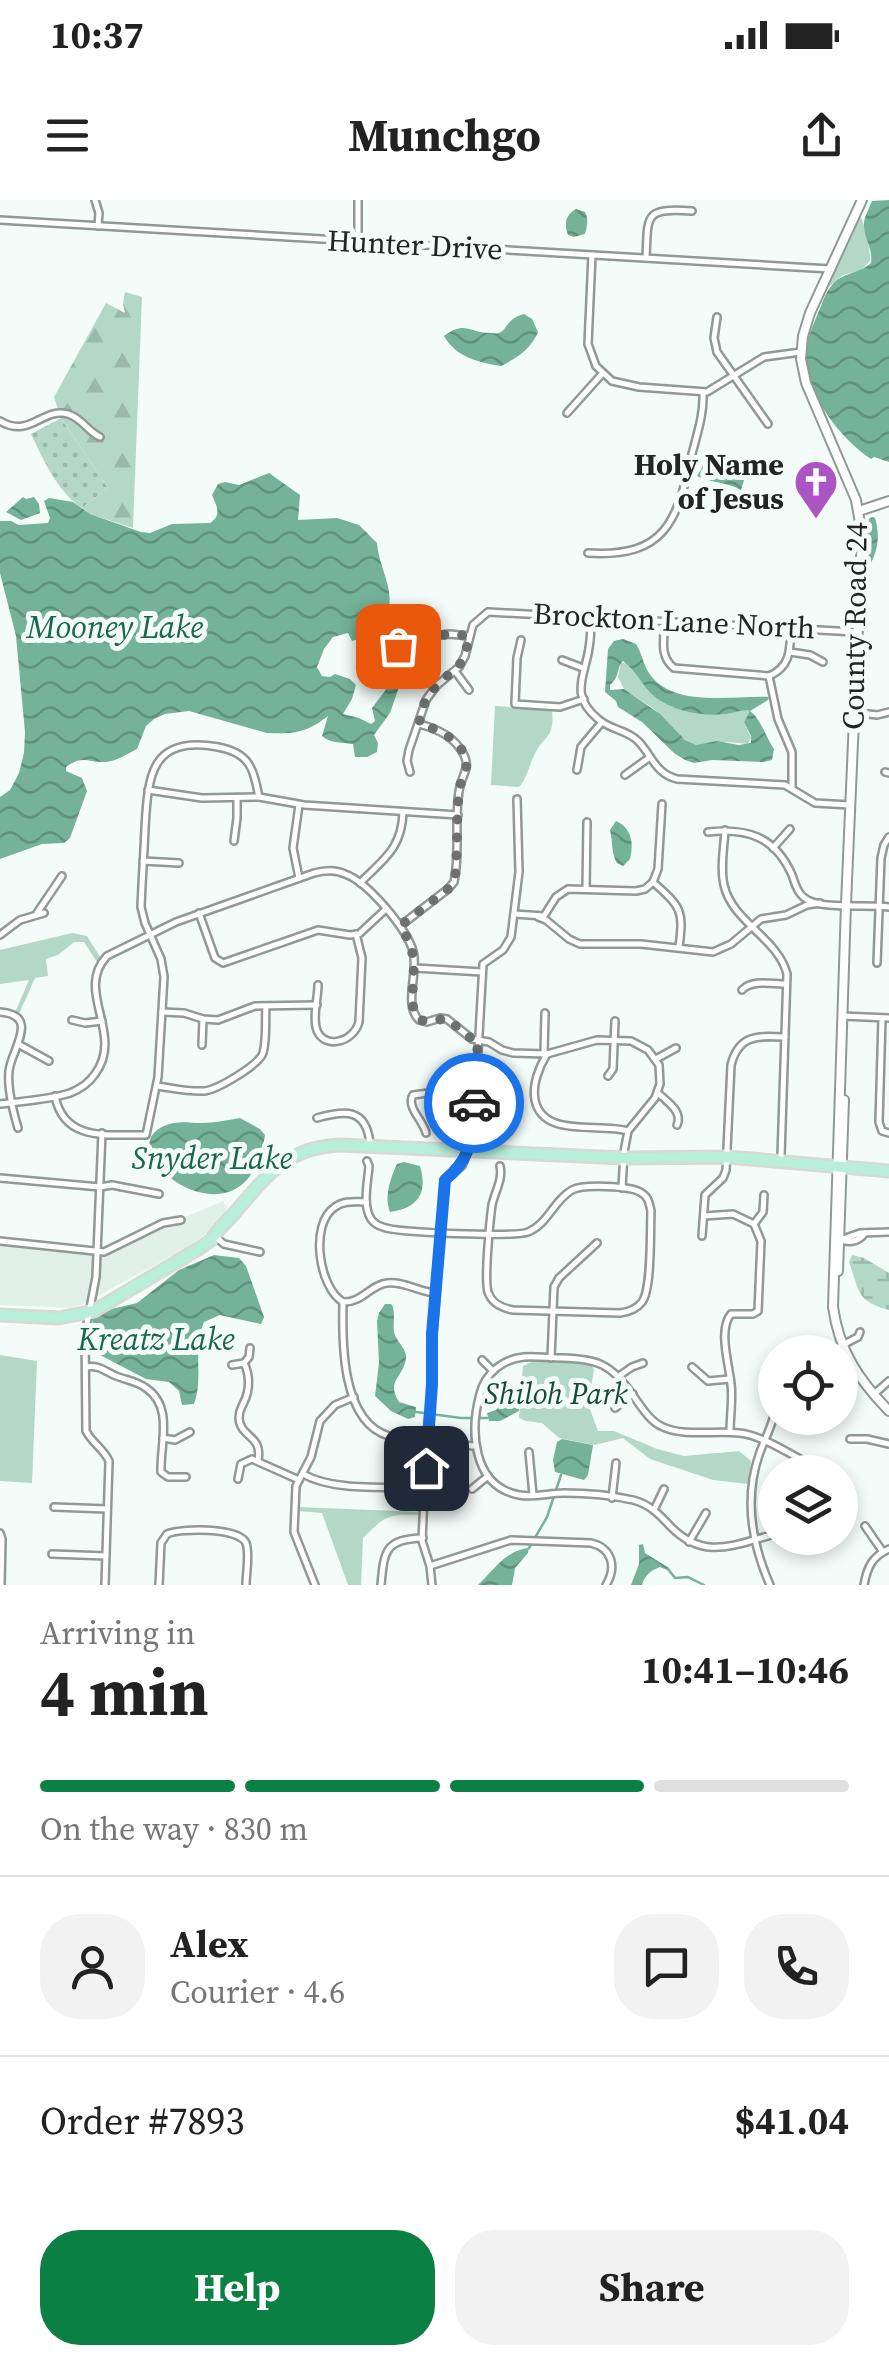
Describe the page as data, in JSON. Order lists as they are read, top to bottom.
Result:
{
  "streets": {
    "street": ["Hunter Drive", "Brockton Lane North", "County Road 24"]
  },
  "crossings": [
    ["Hunter Drive", "County Road 24"],
    ["Brockton Lane North", "County Road 24"]
  ],
  "water": ["Mooney Lake", "Snyder Lake", "Kreatz Lake"],
  "parks": ["Shiloh Park"],
  "places": {
    "church": ["Holy Name of Jesus"]
  },
  "page": {
    "status": "10:37",
    "header": "Munchgo",
    "heading": ["4 min", "Arriving in", "10:41–10:46"],
    "panel": [
      "Alex",
      "Courier · 4.6",
      "Order #7893",
      "$41.04"
    ],
    "bar": "On the way · 830 m",
    "buttons": ["Help", "Share"]
  }
}
